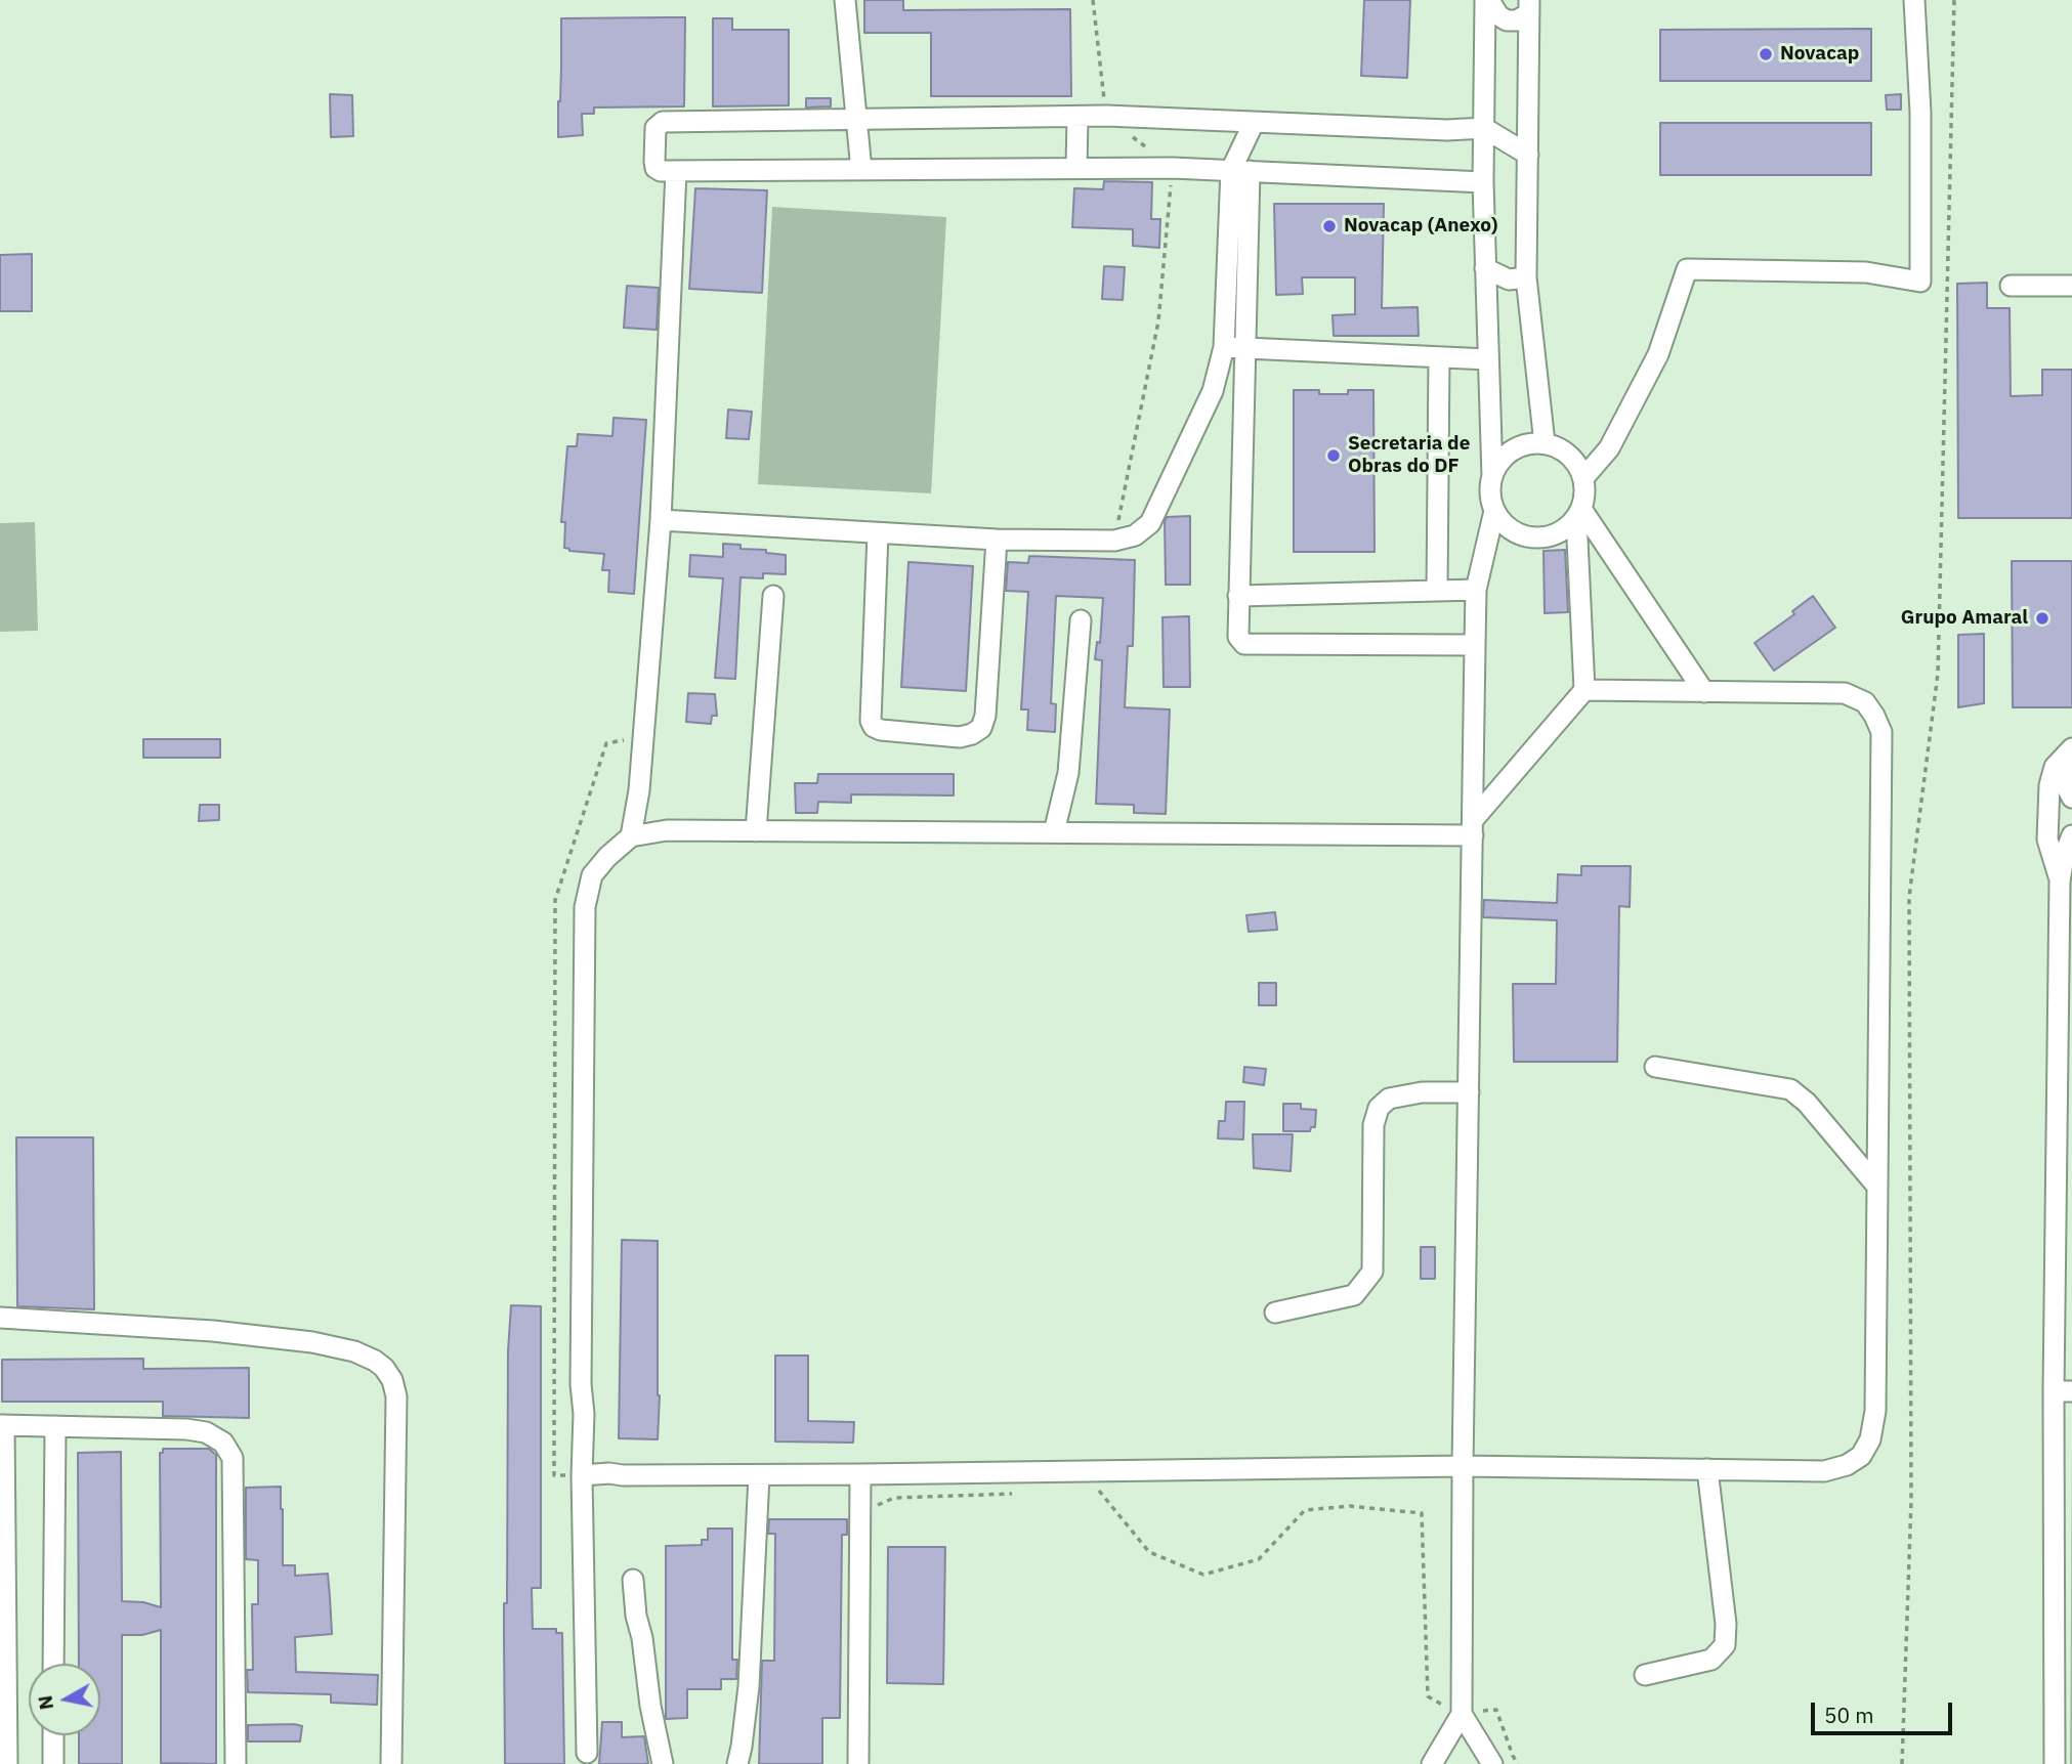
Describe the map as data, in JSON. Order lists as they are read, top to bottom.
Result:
{
  "places": [
    "Novacap",
    "Novacap (Anexo)",
    "Secretaria de Obras do DF",
    "Grupo Amaral"
  ],
  "scale_bar": "50 m",
  "north": "left"
}
